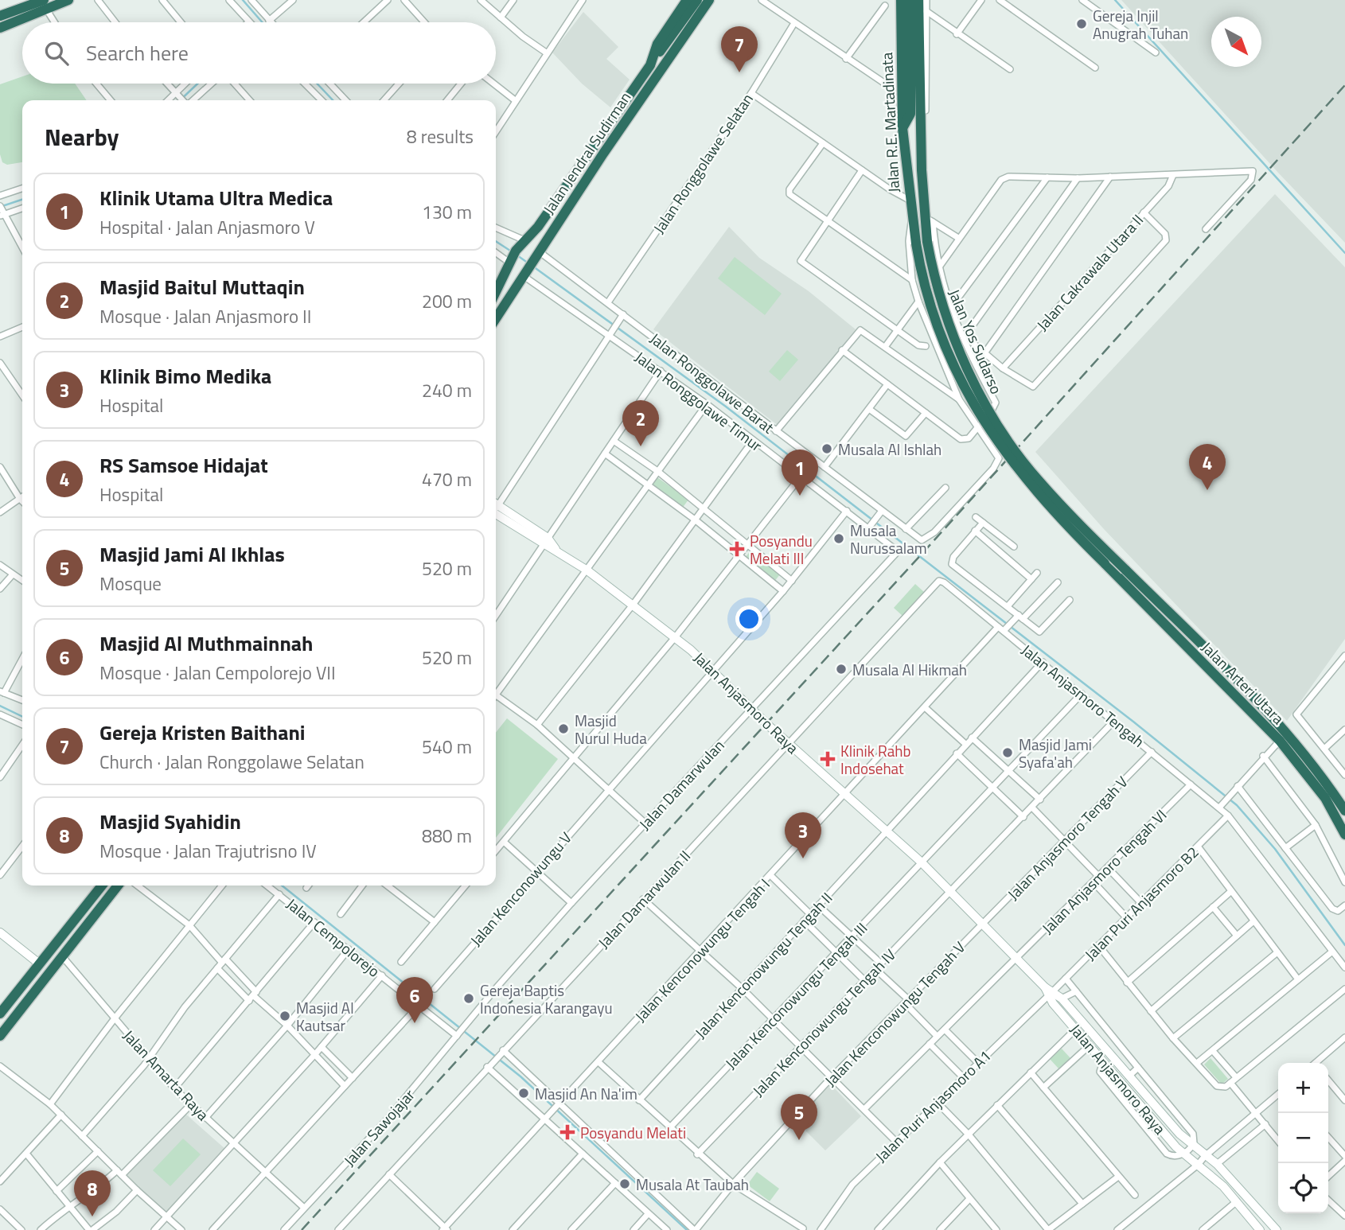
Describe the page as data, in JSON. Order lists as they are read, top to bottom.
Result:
{
  "streets": {
    "highway": [
      "Jalan R.E. Martadinata",
      "Jalan Jendral Sudirman",
      "Jalan Yos Sudarso",
      "Jalan Arteri Utara"
    ],
    "street": [
      "Jalan Ronggolawe Selatan",
      "Jalan Cakrawala Utara II",
      "Jalan Ronggolawe Barat",
      "Jalan Ronggolawe Timur",
      "Jalan Anjasmoro Tengah",
      "Jalan Anjasmoro Raya",
      "Jalan Damarwulan",
      "Jalan Anjasmoro Tengah V",
      "Jalan Anjasmoro Tengah VI",
      "Jalan Kenconowungu V",
      "Jalan Damarwulan II",
      "Jalan Puri Anjasmoro B2",
      "Jalan Cempolorejo",
      "Jalan Kenconowungu Tengah I",
      "Jalan Kenconowungu Tengah II",
      "Jalan Kenconowungu Tengah III",
      "Jalan Kenconowungu Tengah V",
      "Jalan Kenconowungu Tengah IV",
      "Jalan Amarta Raya",
      "Jalan Puri Anjasmoro A1",
      "Jalan Sawojajar"
    ]
  },
  "crossings": [
    ["Jalan R.E. Martadinata", "Jalan Yos Sudarso"],
    ["Jalan Jendral Sudirman", "Jalan Ronggolawe Barat"],
    ["Jalan Jendral Sudirman", "Jalan Ronggolawe Timur"],
    ["Jalan Ronggolawe Selatan", "Jalan Ronggolawe Barat"],
    ["Jalan Yos Sudarso", "Jalan Arteri Utara"],
    ["Jalan Ronggolawe Timur", "Jalan Damarwulan"],
    ["Jalan Ronggolawe Timur", "Jalan Kenconowungu V"],
    ["Jalan Anjasmoro Tengah", "Jalan Anjasmoro Tengah V"],
    ["Jalan Anjasmoro Tengah", "Jalan Anjasmoro Tengah VI"],
    ["Jalan Anjasmoro Tengah", "Jalan Damarwulan II"],
    ["Jalan Anjasmoro Tengah", "Jalan Puri Anjasmoro B2"],
    ["Jalan Anjasmoro Tengah", "Jalan Kenconowungu Tengah I"],
    ["Jalan Anjasmoro Tengah", "Jalan Kenconowungu Tengah II"],
    ["Jalan Anjasmoro Tengah", "Jalan Kenconowungu Tengah III"],
    ["Jalan Anjasmoro Tengah", "Jalan Kenconowungu Tengah IV"],
    ["Jalan Anjasmoro Raya", "Jalan Damarwulan"],
    ["Jalan Anjasmoro Raya", "Jalan Anjasmoro Tengah V"],
    ["Jalan Anjasmoro Raya", "Jalan Anjasmoro Tengah VI"],
    ["Jalan Anjasmoro Raya", "Jalan Kenconowungu V"],
    ["Jalan Anjasmoro Raya", "Jalan Damarwulan II"],
    ["Jalan Anjasmoro Raya", "Jalan Puri Anjasmoro B2"],
    ["Jalan Anjasmoro Raya", "Jalan Kenconowungu Tengah I"],
    ["Jalan Anjasmoro Raya", "Jalan Kenconowungu Tengah II"],
    ["Jalan Anjasmoro Raya", "Jalan Kenconowungu Tengah III"],
    ["Jalan Anjasmoro Raya", "Jalan Kenconowungu Tengah V"],
    ["Jalan Anjasmoro Raya", "Jalan Kenconowungu Tengah IV"],
    ["Jalan Anjasmoro Raya", "Jalan Puri Anjasmoro A1"],
    ["Jalan Damarwulan", "Jalan Sawojajar"],
    ["Jalan Anjasmoro Tengah V", "Jalan Kenconowungu Tengah V"],
    ["Jalan Puri Anjasmoro B2", "Jalan Puri Anjasmoro A1"],
    ["Jalan Cempolorejo", "Jalan Sawojajar"],
    ["Jalan Amarta Raya", "Jalan Sawojajar"]
  ],
  "places": {
    "other": [
      "Gereja Injil Anugrah Tuhan",
      "Musala Al Ishlah",
      "Musala Nurussalam",
      "Musala Al Hikmah",
      "Masjid Nurul Huda",
      "Masjid Jami Syafa'ah",
      "Gereja Baptis Indonesia Karangayu",
      "Masjid Al Kautsar",
      "Masjid An Na'im",
      "Musala At Taubah"
    ],
    "health": ["Posyandu Melati III", "Klinik Rahb Indosehat", "Posyandu Melati"]
  },
  "north": "bottom right",
  "page": {
    "search": "Search here",
    "pins": [
      "7",
      "2",
      "4",
      "1",
      "3",
      "6",
      "5",
      "8"
    ],
    "heading": ["Nearby", "8 results"],
    "list": [
      {
        "mark": "1",
        "name": "Klinik Utama Ultra Medica",
        "note": "Hospital · Jalan Anjasmoro V",
        "value": "130 m"
      },
      {
        "mark": "2",
        "name": "Masjid Baitul Muttaqin",
        "note": "Mosque · Jalan Anjasmoro II",
        "value": "200 m"
      },
      {
        "mark": "3",
        "name": "Klinik Bimo Medika",
        "note": "Hospital",
        "value": "240 m"
      },
      {
        "mark": "4",
        "name": "RS Samsoe Hidajat",
        "note": "Hospital",
        "value": "470 m"
      },
      {
        "mark": "5",
        "name": "Masjid Jami Al Ikhlas",
        "note": "Mosque",
        "value": "520 m"
      },
      {
        "mark": "6",
        "name": "Masjid Al Muthmainnah",
        "note": "Mosque · Jalan Cempolorejo VII",
        "value": "520 m"
      },
      {
        "mark": "7",
        "name": "Gereja Kristen Baithani",
        "note": "Church · Jalan Ronggolawe Selatan",
        "value": "540 m"
      },
      {
        "mark": "8",
        "name": "Masjid Syahidin",
        "note": "Mosque · Jalan Trajutrisno IV",
        "value": "880 m"
      }
    ],
    "map_buttons": ["+", "−"]
  }
}
